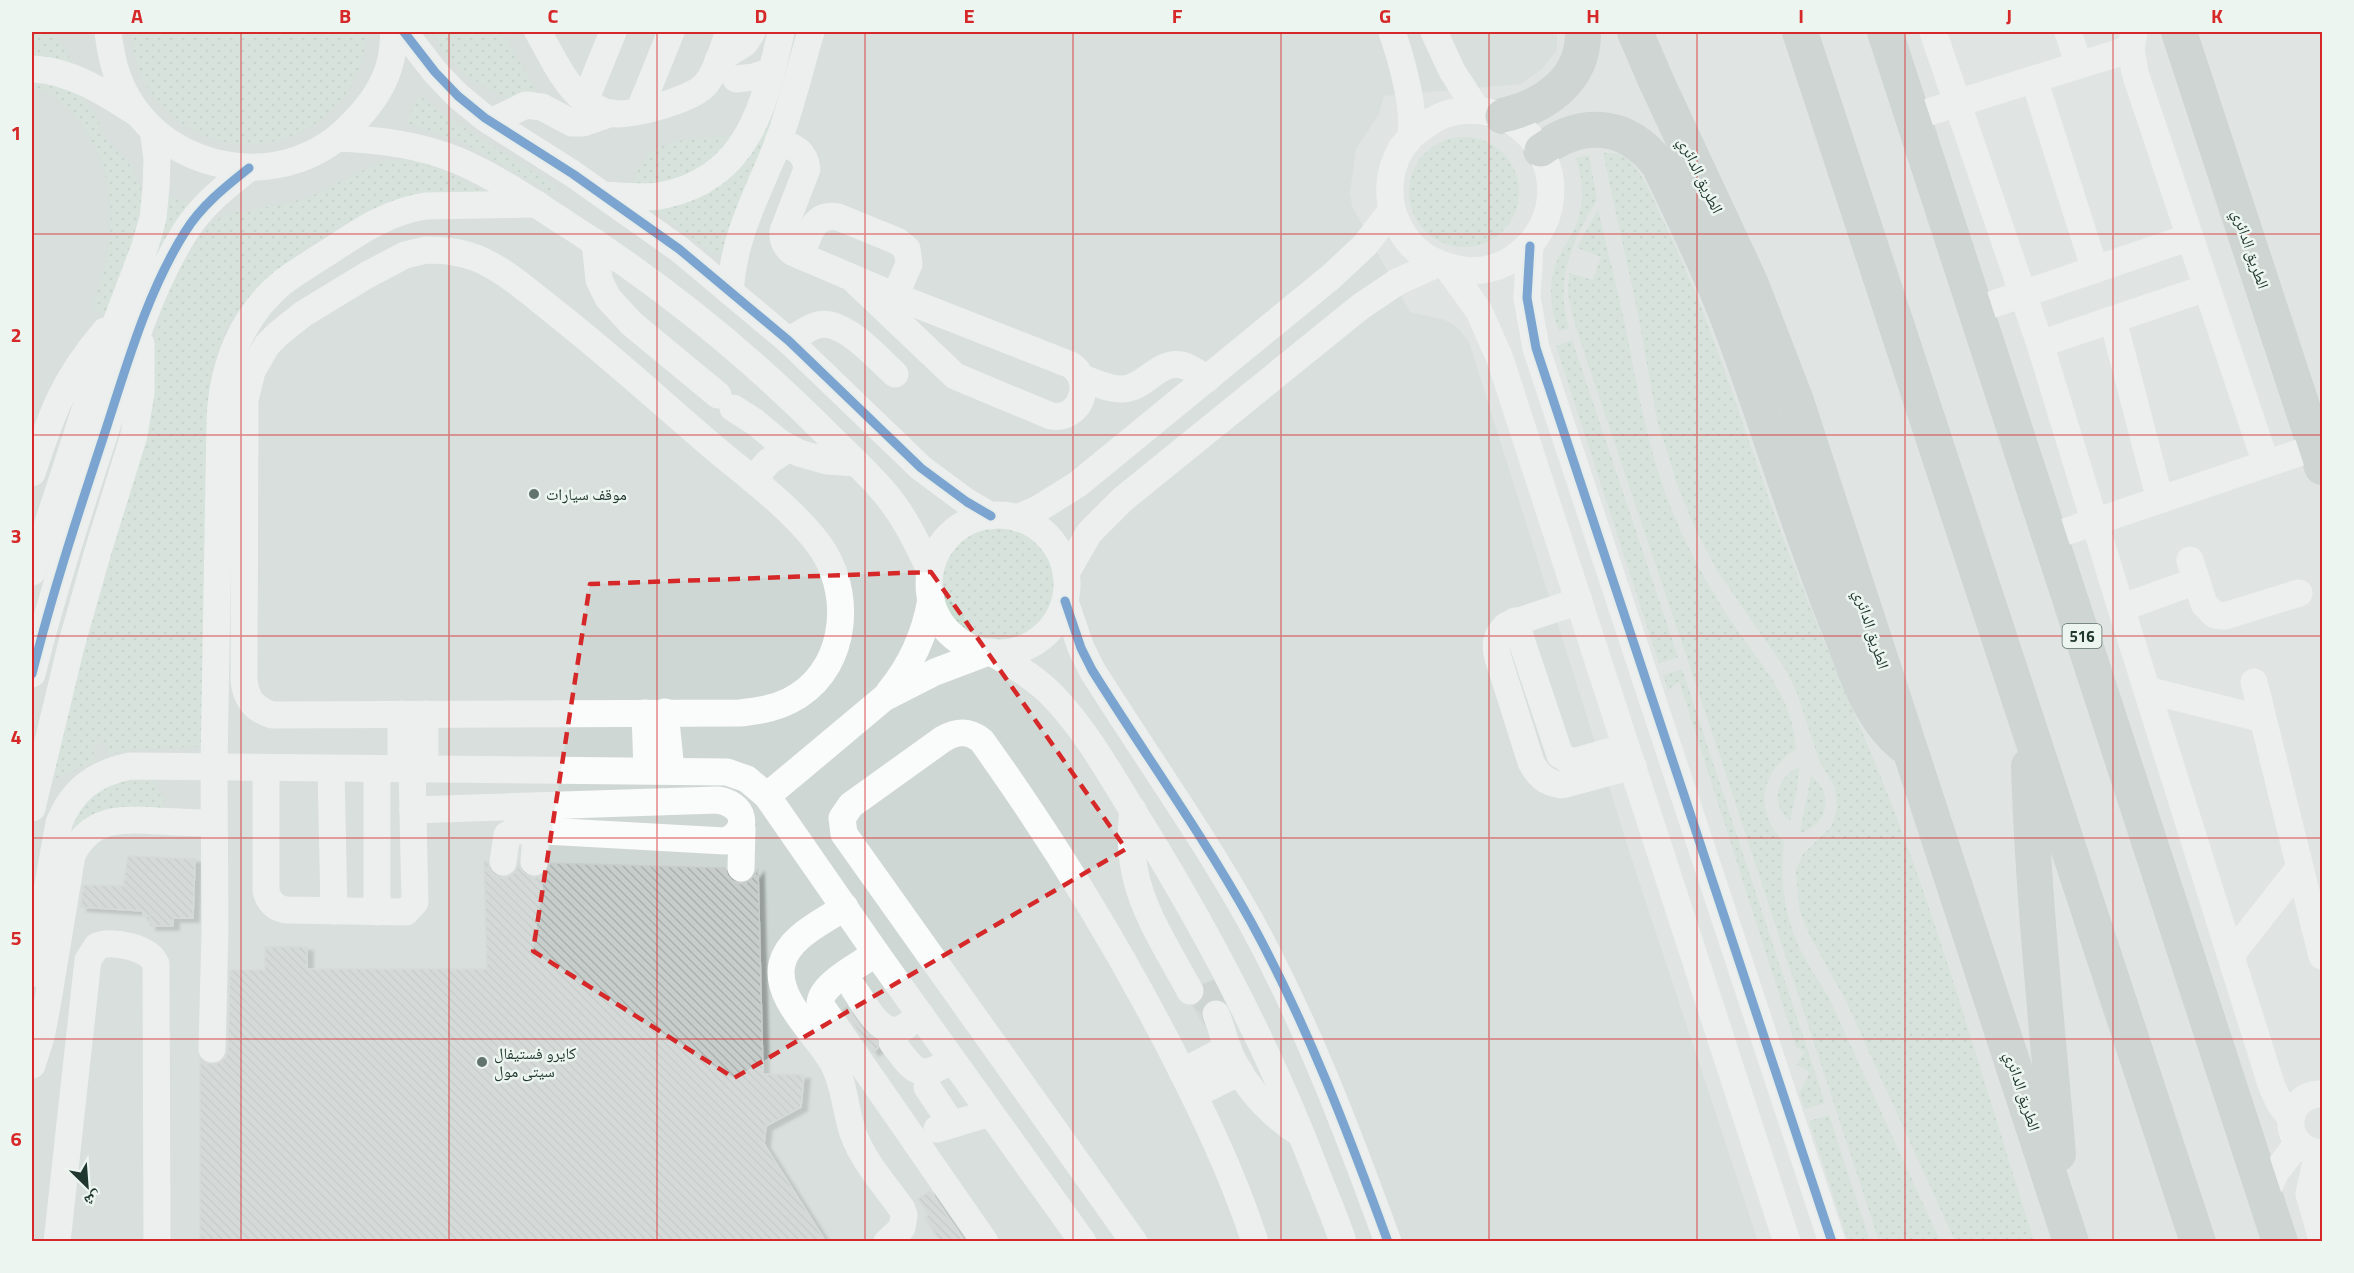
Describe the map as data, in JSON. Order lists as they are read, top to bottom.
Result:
{
  "streets": {
    "highway": ["الطريق الدائري", "516"]
  },
  "places": ["موقف سيارات", "كايرو فستيفال سيتى مول"],
  "north": "bottom right",
  "grid": {
    "columns": [
      "A",
      "B",
      "C",
      "D",
      "E",
      "F",
      "G",
      "H",
      "I",
      "J",
      "K"
    ],
    "rows": [
      "1",
      "2",
      "3",
      "4",
      "5",
      "6"
    ]
  }
}
